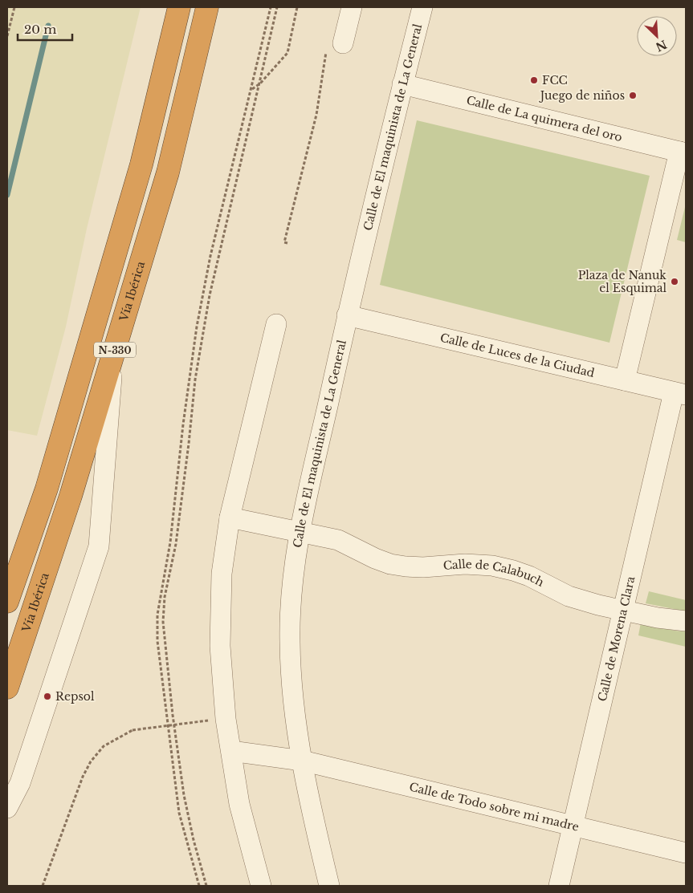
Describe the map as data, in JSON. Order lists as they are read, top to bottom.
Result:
{
  "streets": {
    "highway": ["Vía Ibérica", "N-330"],
    "street": [
      "Calle de La quimera del oro",
      "Calle de El maquinista de La General",
      "Calle de Luces de la Ciudad",
      "Calle de Calabuch",
      "Calle de Morena Clara",
      "Calle de Todo sobre mi madre"
    ]
  },
  "crossings": [
    ["Calle de La quimera del oro", "Calle de El maquinista de La General"],
    ["Calle de El maquinista de La General", "Calle de Luces de la Ciudad"],
    ["Calle de El maquinista de La General", "Calle de Calabuch"],
    ["Calle de El maquinista de La General", "Calle de Todo sobre mi madre"],
    ["Calle de Luces de la Ciudad", "Calle de Morena Clara"],
    ["Calle de Calabuch", "Calle de Morena Clara"],
    ["Calle de Morena Clara", "Calle de Todo sobre mi madre"]
  ],
  "places": [
    "FCC",
    "Juego de niños",
    "Plaza de Nanuk el Esquimal",
    "Repsol"
  ],
  "scale_bar": "20 m",
  "north": "bottom right"
}
